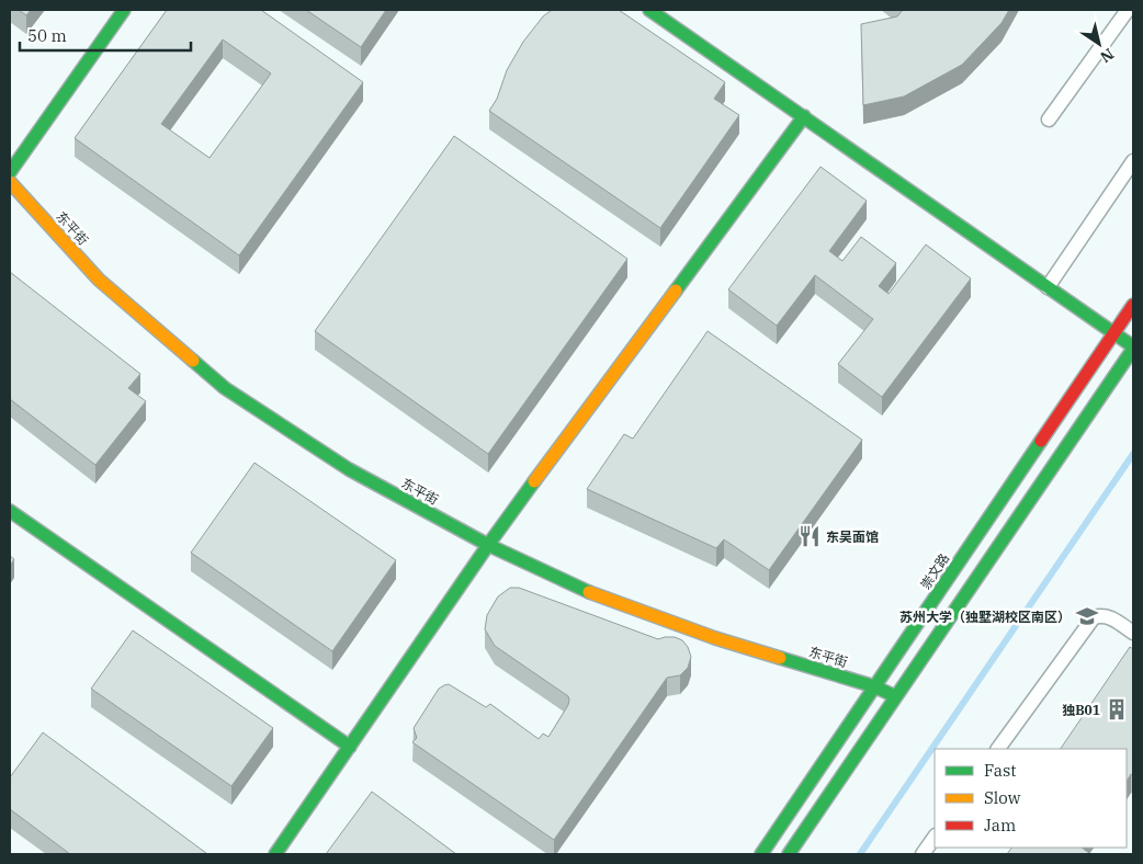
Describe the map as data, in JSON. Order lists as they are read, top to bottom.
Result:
{
  "streets": {
    "street": ["东平街", "崇文路"]
  },
  "crossings": [
    ["东平街", "崇文路"]
  ],
  "places": {
    "restaurant": ["东吴面馆"],
    "school or university": ["苏州大学（独墅湖校区南区）"],
    "building": ["独B01"]
  },
  "legend": ["Fast", "Slow", "Jam"],
  "scale_bar": "50 m",
  "north": "bottom right"
}
